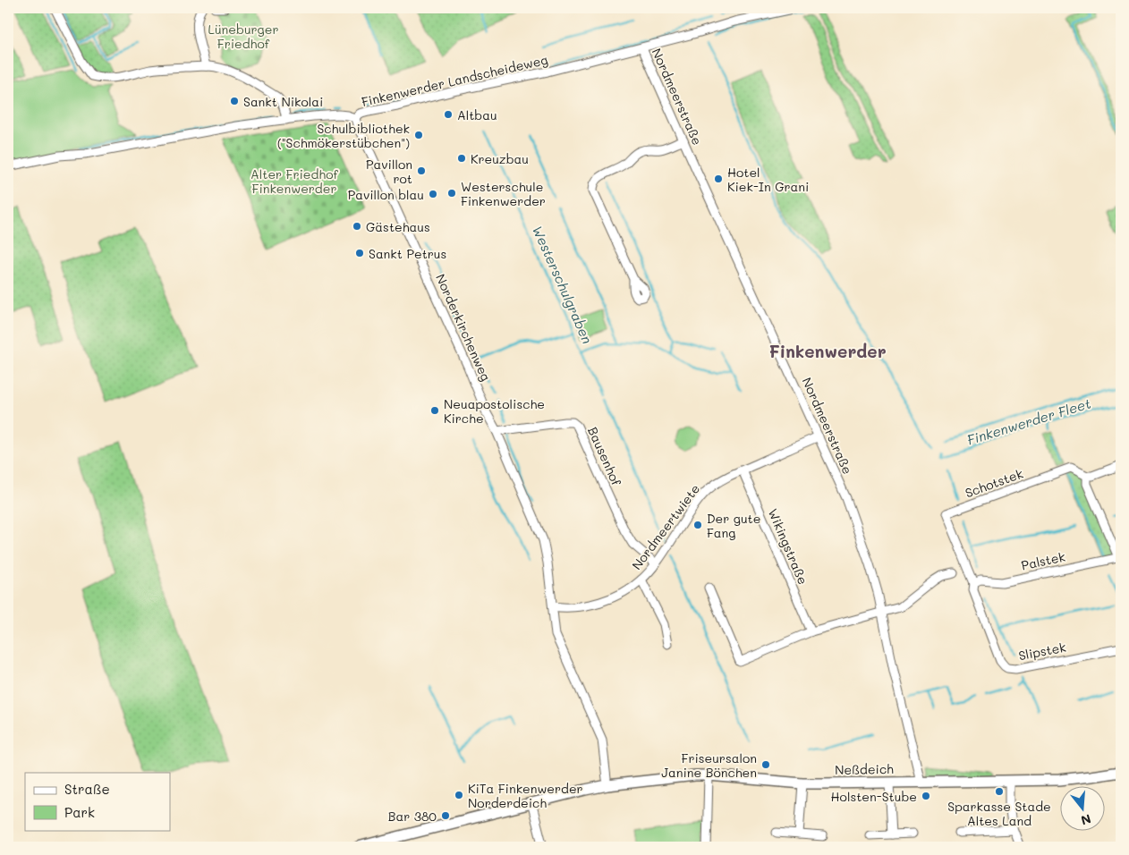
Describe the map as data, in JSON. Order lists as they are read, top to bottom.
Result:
{
  "streets": {
    "street": [
      "Finkenwerder Landscheideweg",
      "Nordmeerstraße",
      "Norderkirchenweg",
      "Bausenhof",
      "Schotstek",
      "Nordmeertwiete",
      "Wikingstraße",
      "Palstek",
      "Slipstek",
      "Neßdeich"
    ]
  },
  "crossings": [
    ["Finkenwerder Landscheideweg", "Nordmeerstraße"],
    ["Finkenwerder Landscheideweg", "Norderkirchenweg"],
    ["Nordmeerstraße", "Nordmeertwiete"],
    ["Nordmeerstraße", "Neßdeich"],
    ["Norderkirchenweg", "Bausenhof"],
    ["Norderkirchenweg", "Nordmeertwiete"],
    ["Norderkirchenweg", "Neßdeich"],
    ["Bausenhof", "Nordmeertwiete"],
    ["Schotstek", "Palstek"],
    ["Schotstek", "Slipstek"],
    ["Nordmeertwiete", "Wikingstraße"],
    ["Palstek", "Slipstek"]
  ],
  "districts": ["Finkenwerder"],
  "water": ["Westerschulgraben", "Finkenwerder Fleet"],
  "parks": ["Lüneburger Friedhof", "Alter Friedhof Finkenwerder"],
  "places": [
    "Sankt Nikolai",
    "Altbau",
    "Schulbibliothek (\"Schmökerstübchen\")",
    "Kreuzbau",
    "Pavillon rot",
    "Hotel Kiek-In Grani",
    "Westerschule Finkenwerder",
    "Pavillon blau",
    "Gästehaus",
    "Sankt Petrus",
    "Neuapostolische Kirche",
    "Der gute Fang",
    "Friseursalon Janine Bönchen",
    "Sparkasse Stade Altes Land",
    "KiTa Finkenwerder Norderdeich",
    "Holsten-Stube",
    "Bar 380"
  ],
  "legend": ["Straße", "Park"],
  "north": "bottom"
}
